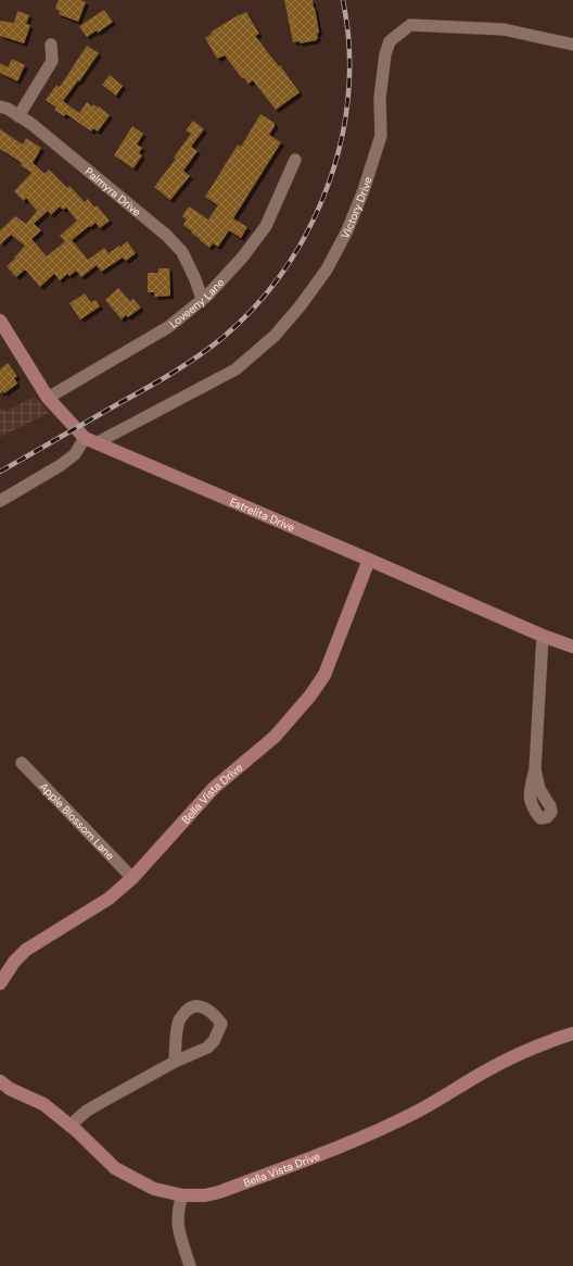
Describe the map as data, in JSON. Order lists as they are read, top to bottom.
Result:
{
  "streets": {
    "street": [
      "Palmyra Drive",
      "Victory Drive",
      "Loveeny Lane",
      "Estrelita Drive",
      "Bella Vista Drive",
      "Apple Blossom Lane"
    ]
  },
  "crossings": [
    ["Palmyra Drive", "Loveeny Lane"],
    ["Victory Drive", "Estrelita Drive"],
    ["Loveeny Lane", "Estrelita Drive"],
    ["Estrelita Drive", "Bella Vista Drive"],
    ["Bella Vista Drive", "Apple Blossom Lane"]
  ]
}
